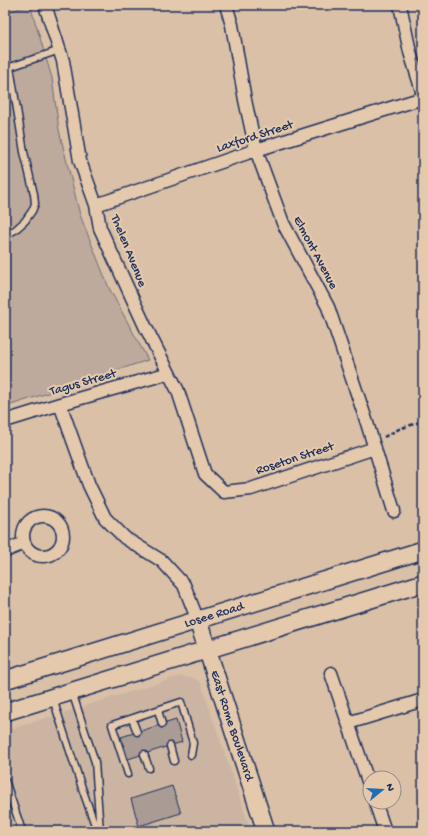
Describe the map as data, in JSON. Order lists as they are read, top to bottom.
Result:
{
  "streets": {
    "main road": ["Losee Road", "East Rome Boulevard"],
    "street": [
      "Laxford Street",
      "Thelen Avenue",
      "Elmont Avenue",
      "Tagus Street",
      "Roseton Street"
    ]
  },
  "crossings": [
    ["Laxford Street", "Thelen Avenue"],
    ["Laxford Street", "Elmont Avenue"],
    ["Thelen Avenue", "Tagus Street"],
    ["Thelen Avenue", "Roseton Street"],
    ["Elmont Avenue", "Roseton Street"],
    ["Losee Road", "East Rome Boulevard"]
  ],
  "north": "right"
}
